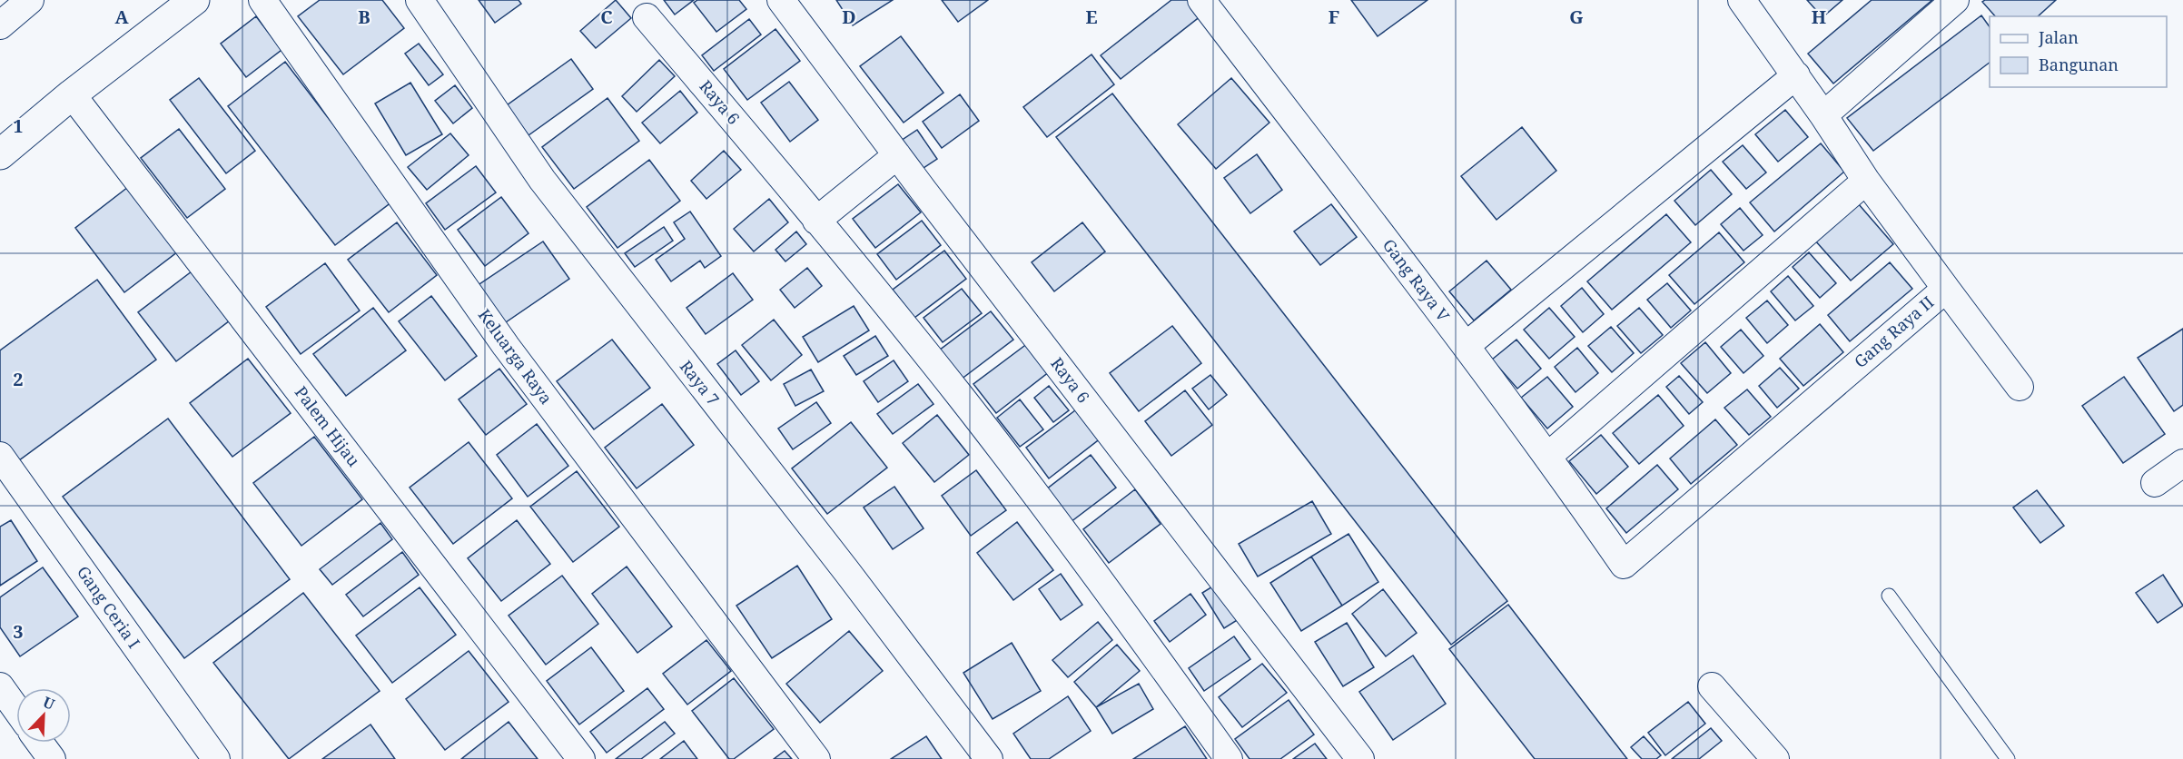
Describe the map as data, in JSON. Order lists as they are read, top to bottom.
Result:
{
  "streets": {
    "street": [
      "Raya 6",
      "Gang Raya V",
      "Gang Raya II",
      "Keluarga Raya",
      "Raya 7",
      "Palem Hijau",
      "Gang Ceria I"
    ]
  },
  "crossings": [
    ["Gang Raya V", "Gang Raya II"]
  ],
  "legend": ["Jalan", "Bangunan"],
  "north": "top right",
  "grid": {
    "columns": [
      "A",
      "B",
      "C",
      "D",
      "E",
      "F",
      "G",
      "H"
    ],
    "rows": ["1", "2", "3"]
  }
}
